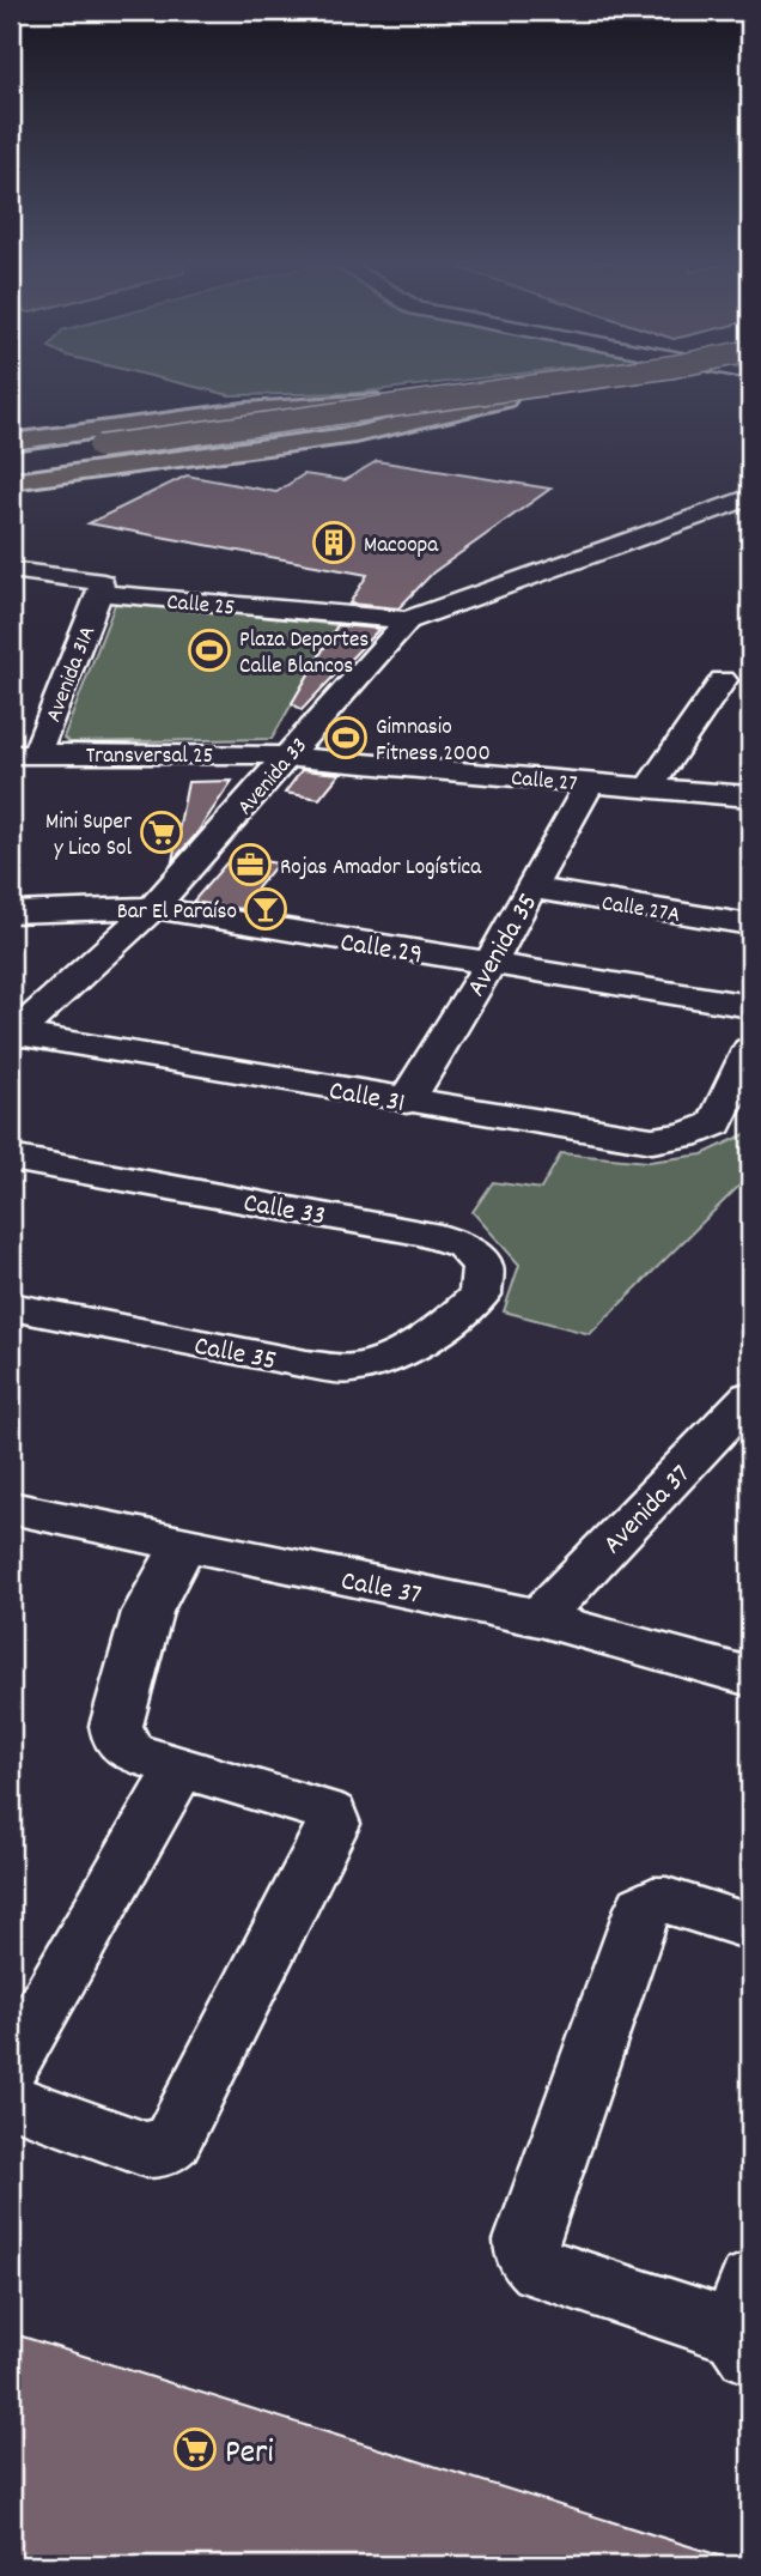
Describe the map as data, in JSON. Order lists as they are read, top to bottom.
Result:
{
  "streets": {
    "street": [
      "Calle 25",
      "Avenida 31A",
      "Transversal 25",
      "Avenida 33",
      "Calle 27",
      "Calle 27A",
      "Avenida 35",
      "Calle 29",
      "Calle 31",
      "Calle 33",
      "Calle 35",
      "Avenida 37",
      "Calle 37"
    ]
  },
  "crossings": [
    ["Calle 25", "Avenida 31A"],
    ["Calle 25", "Avenida 33"],
    ["Avenida 31A", "Transversal 25"],
    ["Transversal 25", "Avenida 33"],
    ["Transversal 25", "Calle 27"],
    ["Avenida 33", "Calle 27"],
    ["Avenida 33", "Calle 29"],
    ["Avenida 33", "Calle 31"],
    ["Calle 27", "Avenida 35"],
    ["Calle 27A", "Avenida 35"],
    ["Avenida 35", "Calle 29"],
    ["Avenida 35", "Calle 31"],
    ["Calle 33", "Calle 35"],
    ["Avenida 37", "Calle 37"]
  ],
  "places": {
    "building": ["Macoopa"],
    "sports": ["Plaza Deportes Calle Blancos", "Gimnasio Fitness 2000"],
    "supermarket": ["Mini Super y Lico Sol", "Peri"],
    "office": ["Rojas Amador Logística"],
    "bar": ["Bar El Paraíso"]
  }
}
